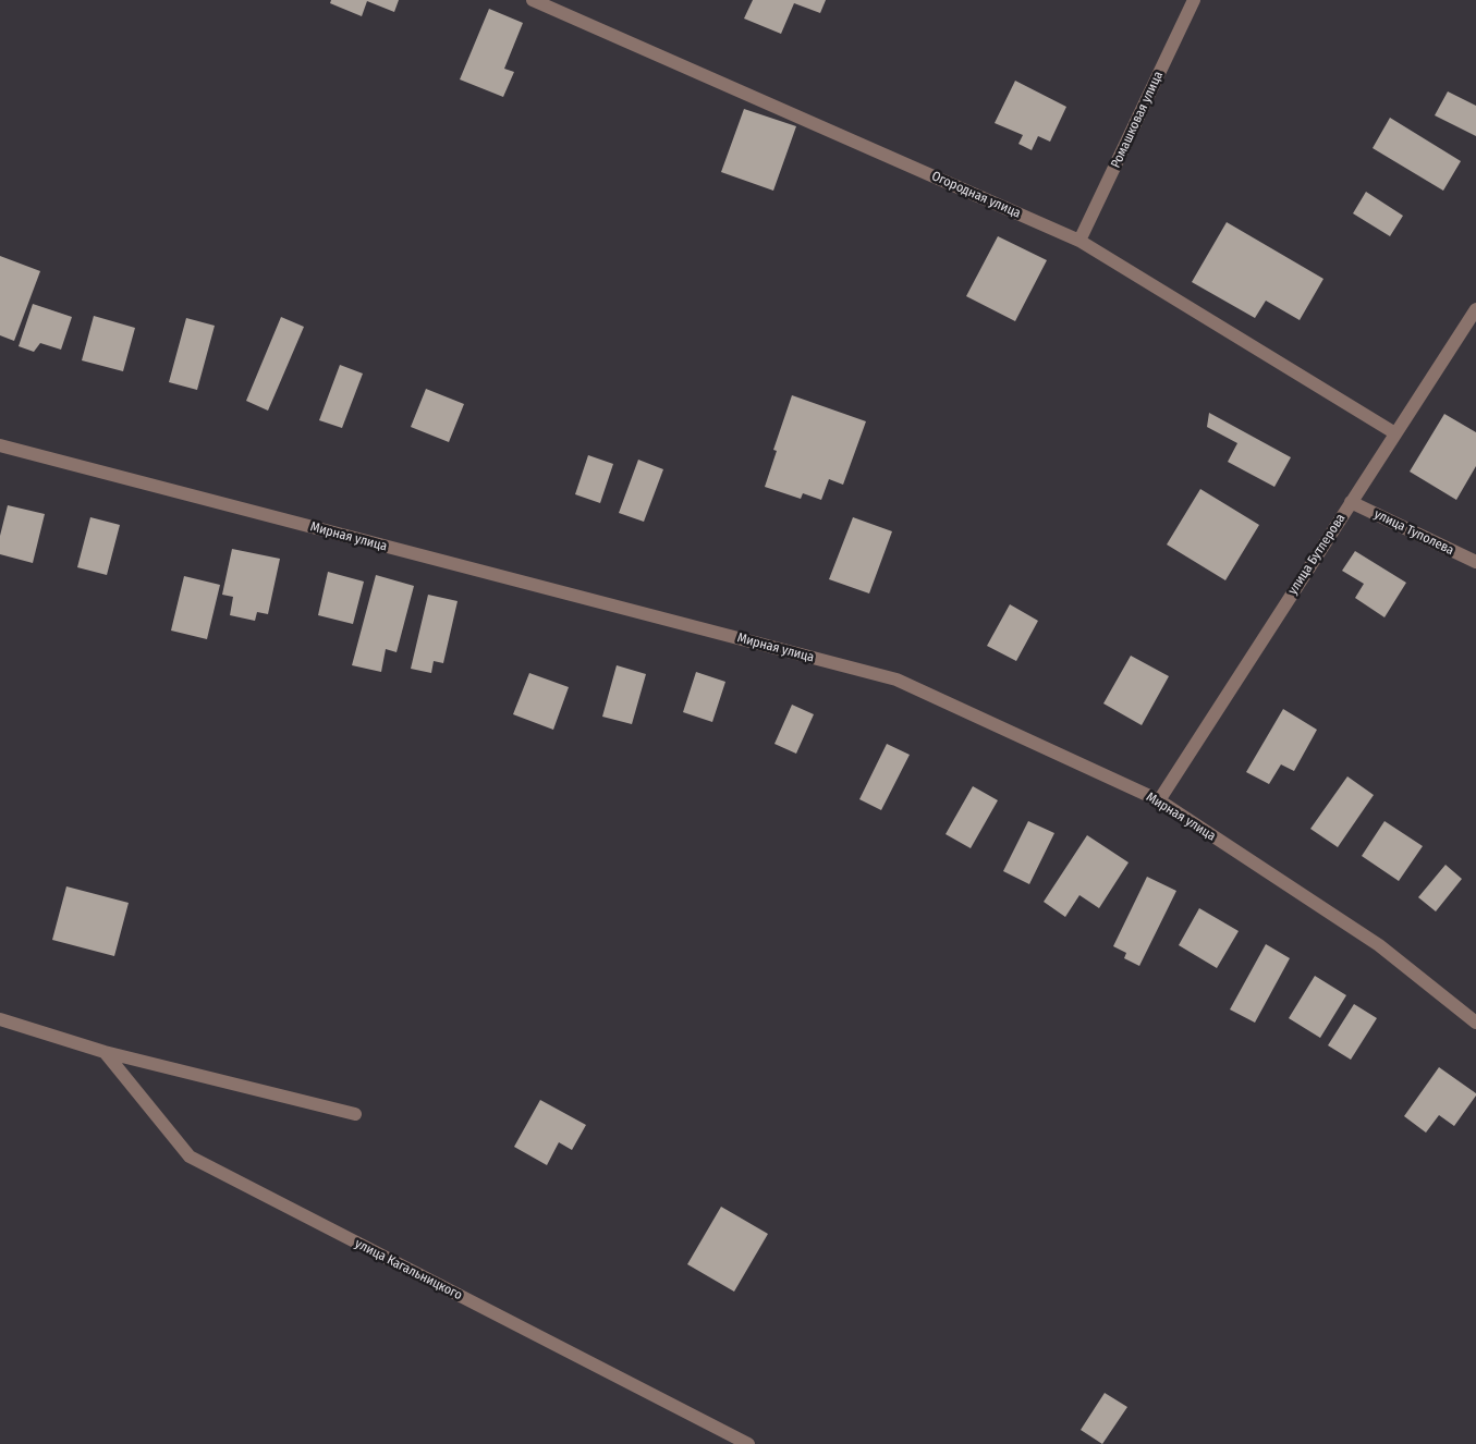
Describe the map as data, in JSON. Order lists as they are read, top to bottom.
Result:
{
  "streets": {
    "street": [
      "Ромашковая улица",
      "Огородная улица",
      "улица Туполева",
      "Мирная улица",
      "улица Бутлерова",
      "улица Кагальницкого"
    ]
  },
  "crossings": [
    ["Ромашковая улица", "Огородная улица"],
    ["Огородная улица", "улица Бутлерова"],
    ["улица Туполева", "улица Бутлерова"],
    ["Мирная улица", "улица Бутлерова"]
  ]
}
